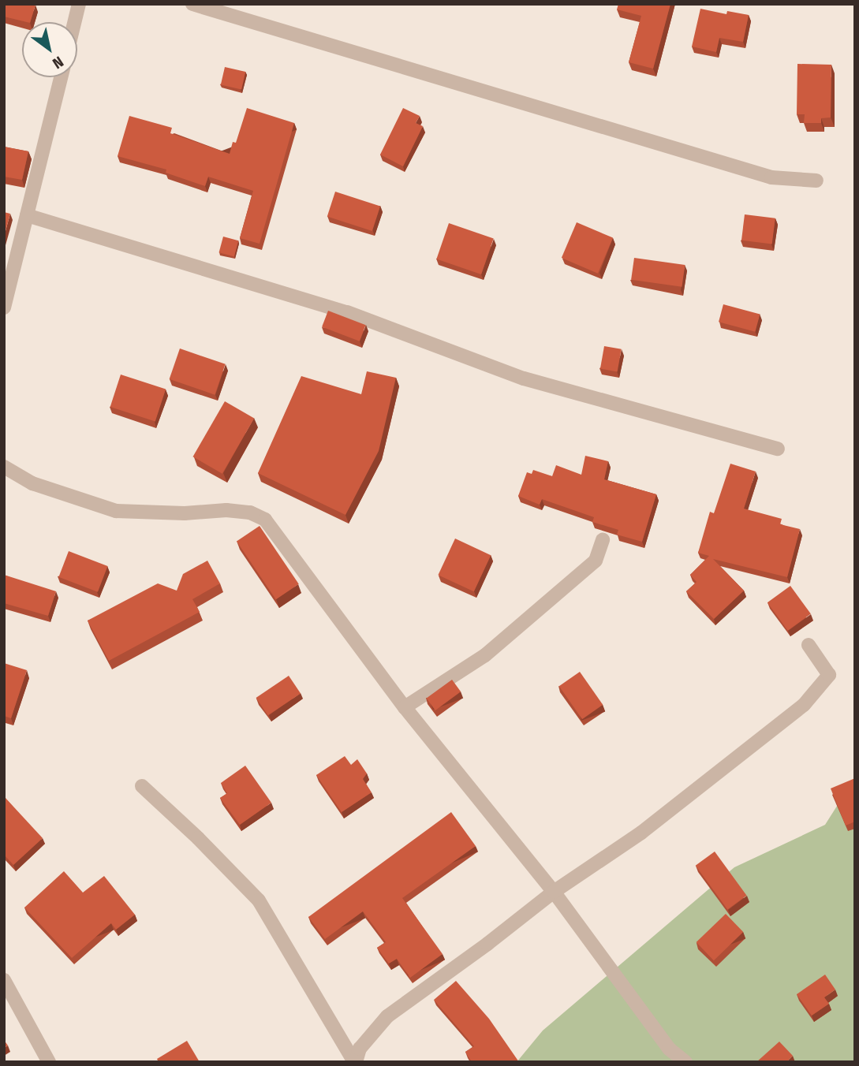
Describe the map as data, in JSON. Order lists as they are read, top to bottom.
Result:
{
  "north": "bottom right"
}
